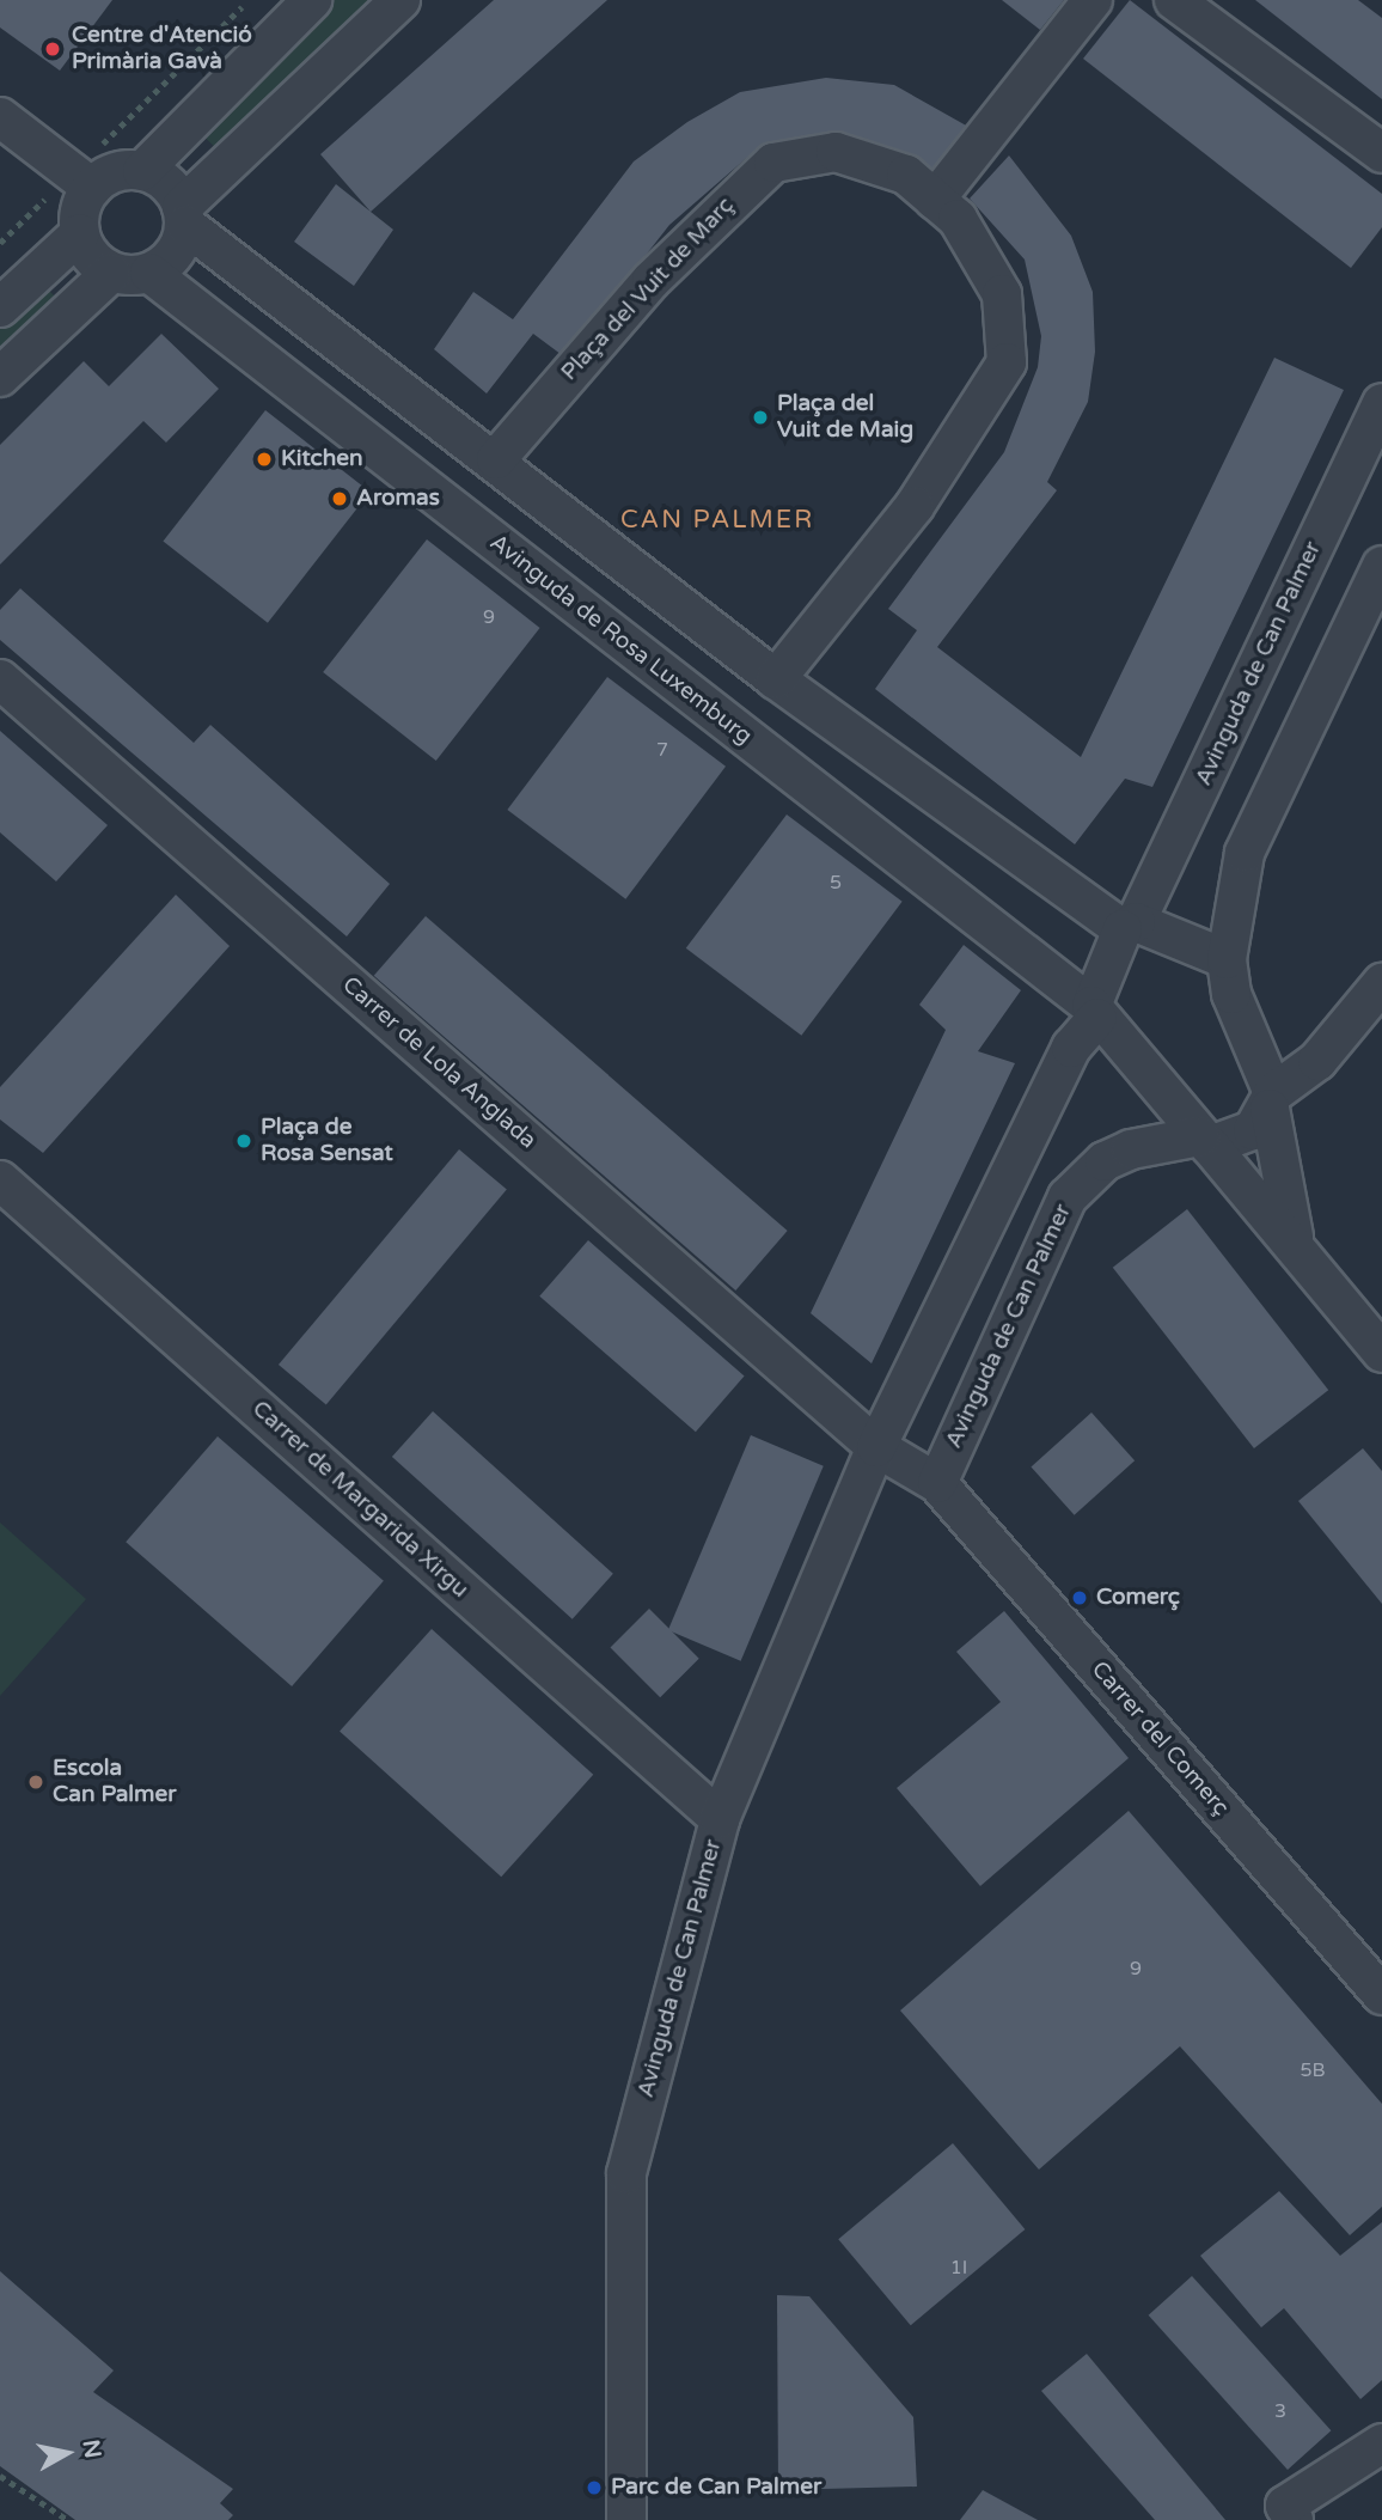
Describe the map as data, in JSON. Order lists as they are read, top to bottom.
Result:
{
  "streets": {
    "street": [
      "Plaça del Vuit de Març",
      "Avinguda de Rosa Luxemburg",
      "Avinguda de Can Palmer",
      "Carrer de Lola Anglada",
      "Carrer de Margarida Xirgu",
      "Carrer del Comerç"
    ]
  },
  "crossings": [
    ["Avinguda de Rosa Luxemburg", "Avinguda de Can Palmer"],
    ["Avinguda de Can Palmer", "Carrer de Lola Anglada"],
    ["Avinguda de Can Palmer", "Carrer de Margarida Xirgu"],
    ["Avinguda de Can Palmer", "Carrer del Comerç"]
  ],
  "districts": ["CAN PALMER"],
  "places": [
    "Centre d'Atenció Primària Gavà",
    "Plaça del Vuit de Maig",
    "Kitchen",
    "Aromas",
    "Plaça de Rosa Sensat",
    "Comerç",
    "Escola Can Palmer",
    "Parc de Can Palmer"
  ],
  "house_numbers": [
    "9",
    "7",
    "5",
    "9",
    "5B",
    "1I",
    "3"
  ],
  "north": "right"
}
